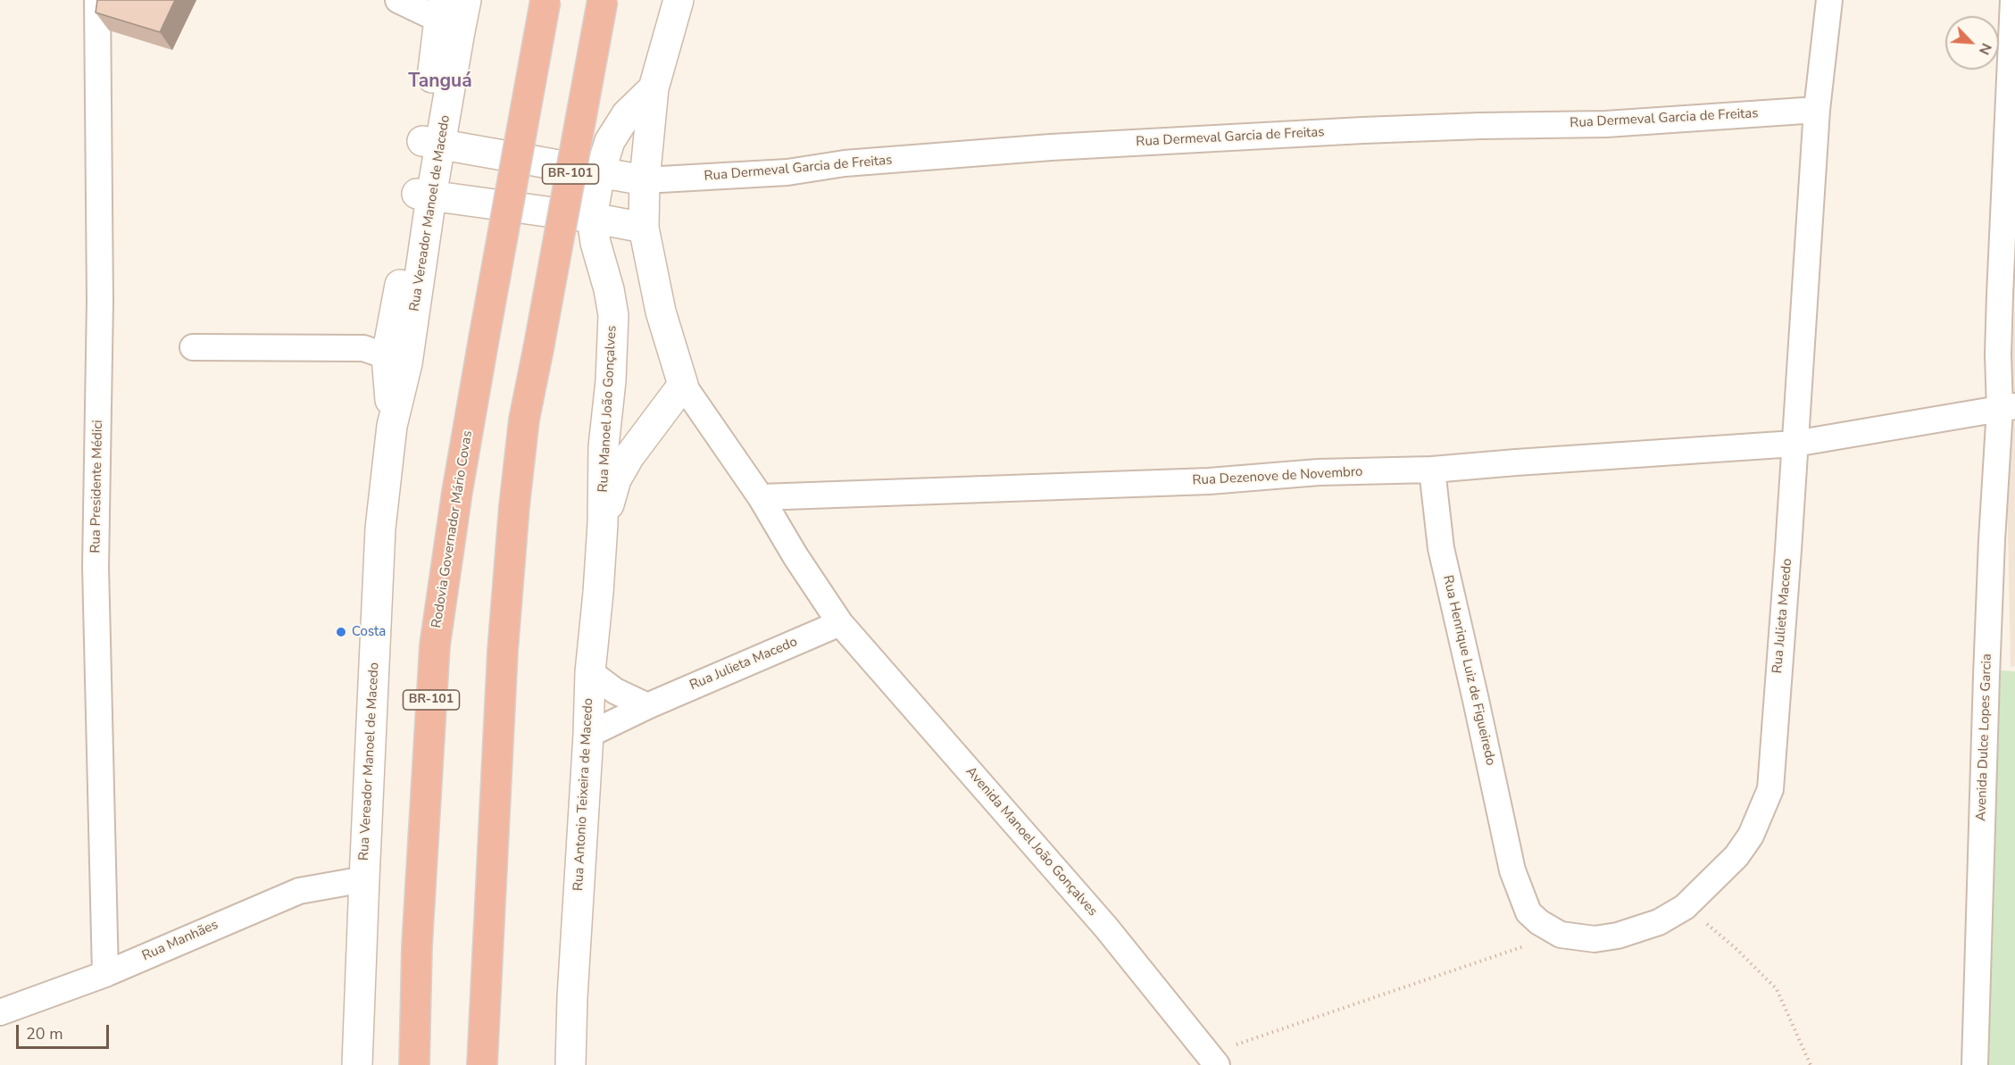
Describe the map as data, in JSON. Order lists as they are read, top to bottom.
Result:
{
  "streets": {
    "highway": ["BR-101", "Rodovia Governador Mário Covas"],
    "street": [
      "Rua Dermeval Garcia de Freitas",
      "Rua Vereador Manoel de Macedo",
      "Rua Manoel João Gonçalves",
      "Rua Dezenove de Novembro",
      "Rua Presidente Médici",
      "Rua Julieta Macedo",
      "Rua Henrique Luiz de Figueiredo",
      "Avenida Dulce Lopes Garcia",
      "Rua Antonio Teixeira de Macedo",
      "Avenida Manoel João Gonçalves",
      "Rua Manhães"
    ]
  },
  "crossings": [
    ["Rua Dermeval Garcia de Freitas", "Rua Julieta Macedo"],
    ["Rua Vereador Manoel de Macedo", "Rua Manhães"],
    ["Rua Manoel João Gonçalves", "Rua Antonio Teixeira de Macedo"],
    ["Rua Dezenove de Novembro", "Rua Julieta Macedo"],
    ["Rua Dezenove de Novembro", "Rua Henrique Luiz de Figueiredo"],
    ["Rua Dezenove de Novembro", "Avenida Dulce Lopes Garcia"],
    ["Rua Presidente Médici", "Rua Manhães"],
    ["Rua Julieta Macedo", "Rua Henrique Luiz de Figueiredo"],
    ["Rua Julieta Macedo", "Rua Antonio Teixeira de Macedo"],
    ["Rua Julieta Macedo", "Avenida Manoel João Gonçalves"]
  ],
  "districts": ["Tanguá"],
  "places": ["Costa"],
  "scale_bar": "20 m",
  "north": "bottom right"
}
